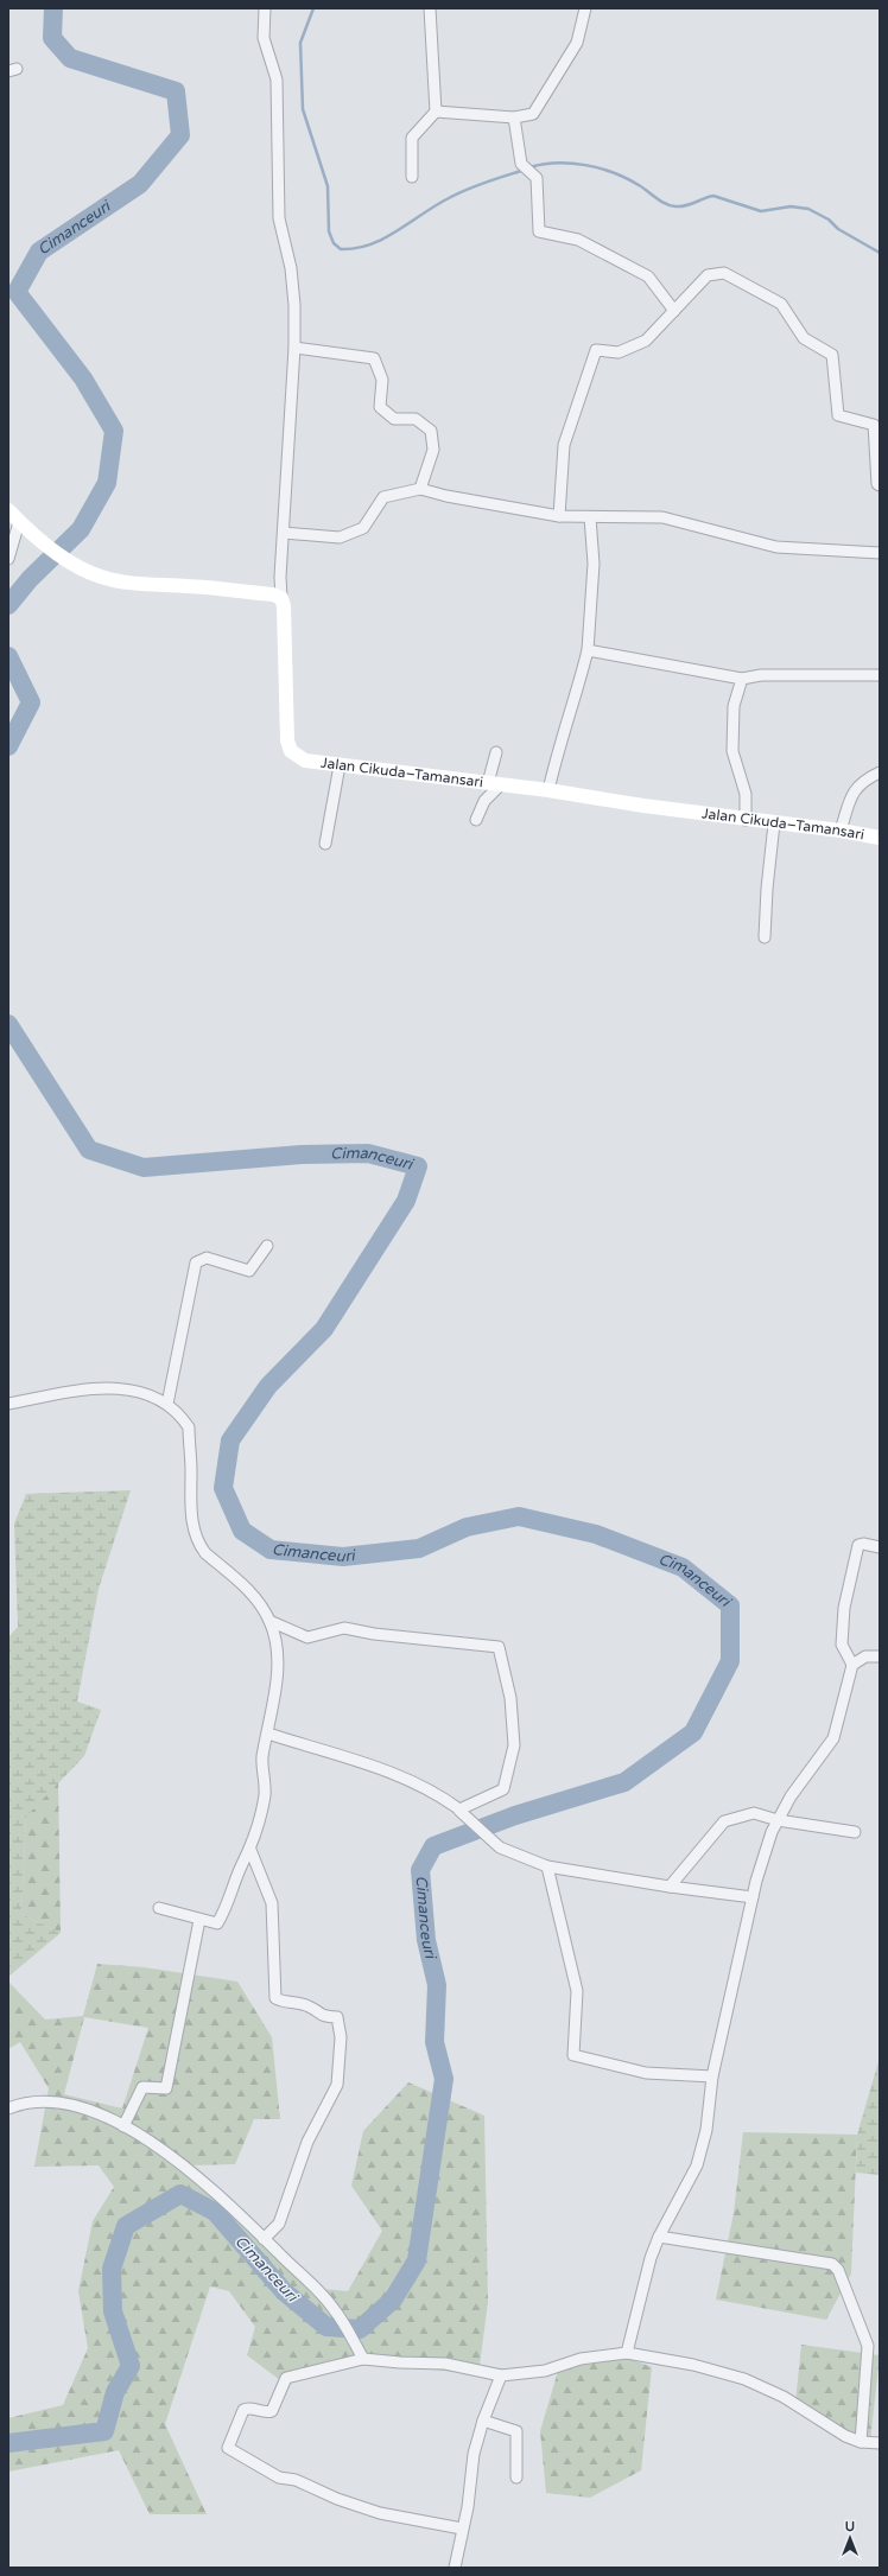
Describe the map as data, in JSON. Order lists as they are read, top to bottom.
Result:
{
  "streets": {
    "street": ["Jalan Cikuda–Tamansari"]
  },
  "water": ["Cimanceuri"],
  "north": "top"
}
